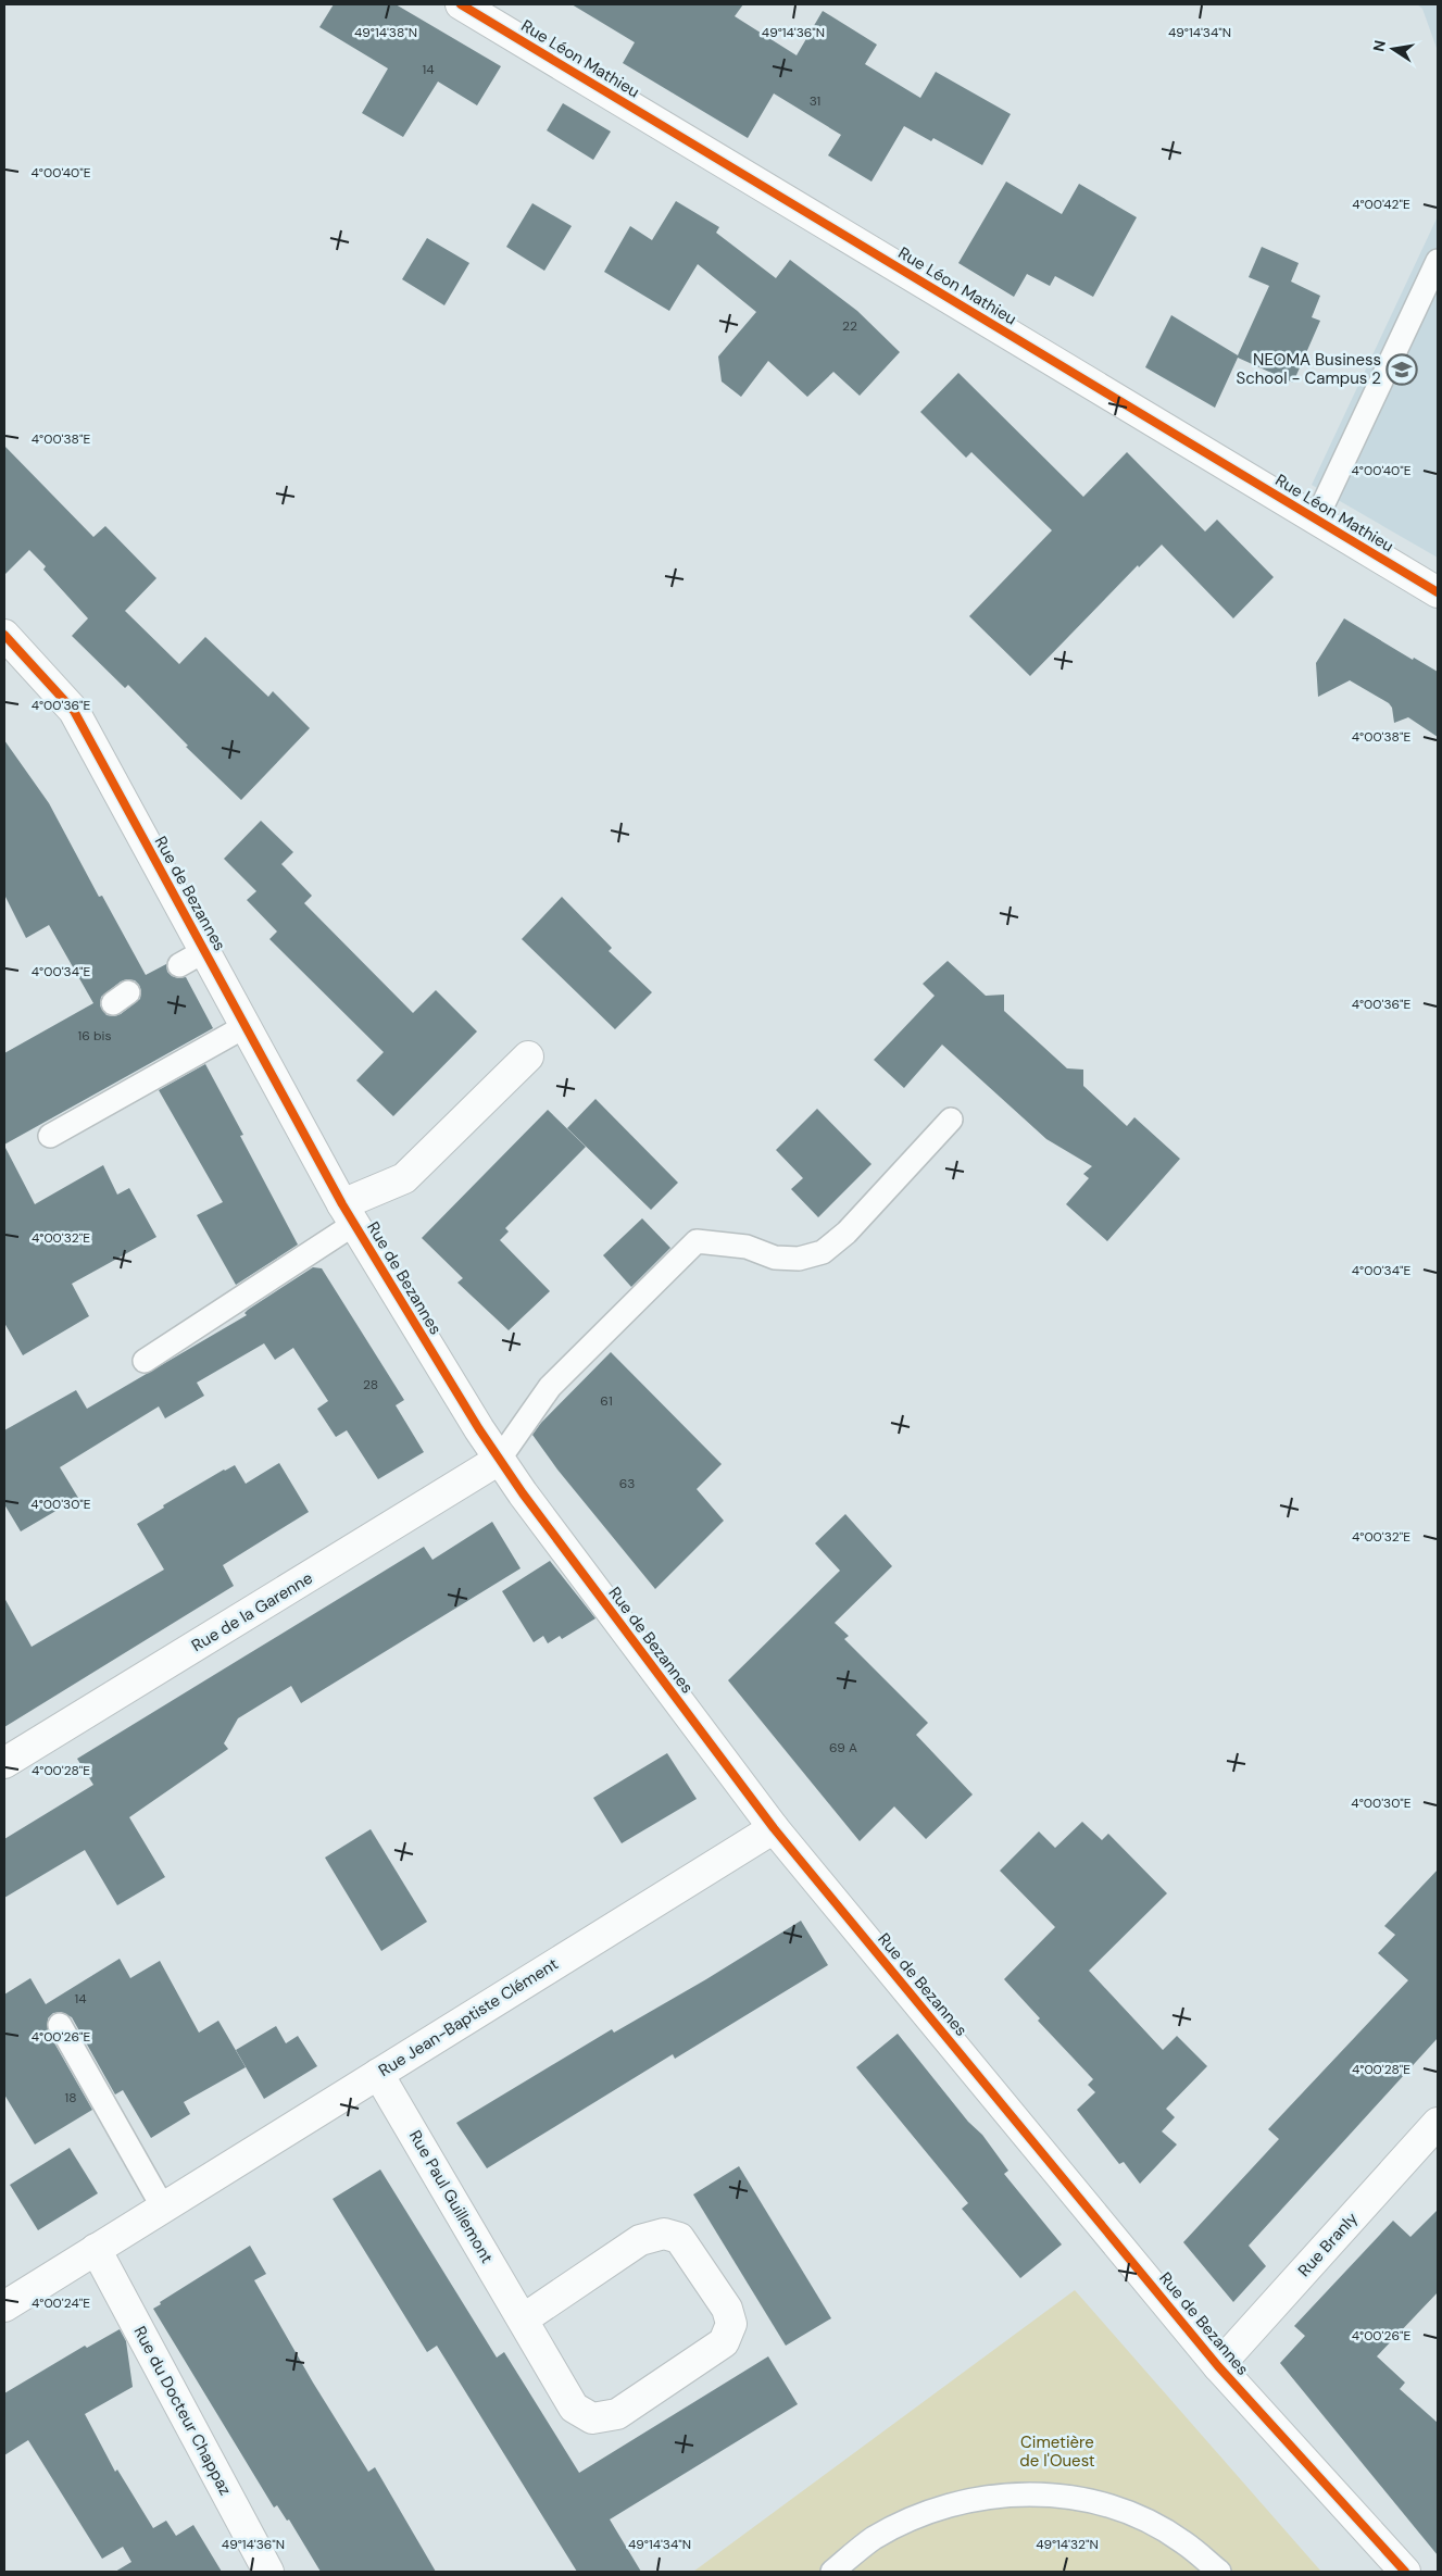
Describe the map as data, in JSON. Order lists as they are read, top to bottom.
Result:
{
  "streets": {
    "street": [
      "Rue Léon Mathieu",
      "Rue de Bezannes",
      "Rue de la Garenne",
      "Rue Jean-Baptiste Clément",
      "Rue Paul Guillemont",
      "Rue Branly",
      "Rue du Docteur Chappaz"
    ]
  },
  "crossings": [
    ["Rue de Bezannes", "Rue de la Garenne"],
    ["Rue de Bezannes", "Rue Jean-Baptiste Clément"],
    ["Rue de Bezannes", "Rue Branly"],
    ["Rue Jean-Baptiste Clément", "Rue Paul Guillemont"],
    ["Rue Jean-Baptiste Clément", "Rue du Docteur Chappaz"]
  ],
  "parks": ["Cimetière de l'Ouest"],
  "places": {
    "school or university": ["NEOMA Business School - Campus 2"]
  },
  "house_numbers": [
    "14",
    "31",
    "22",
    "16 bis",
    "28",
    "61",
    "63",
    "69 A",
    "14",
    "18"
  ],
  "north": "left",
  "coordinates": [
    "49°14'38\"N",
    "49°14'36\"N",
    "49°14'34\"N",
    "4°00'40\"E",
    "4°00'42\"E",
    "4°00'38\"E",
    "4°00'36\"E",
    "4°00'34\"E",
    "4°00'32\"E",
    "4°00'30\"E",
    "4°00'28\"E",
    "4°00'26\"E",
    "4°00'24\"E",
    "49°14'32\"N"
  ]
}
